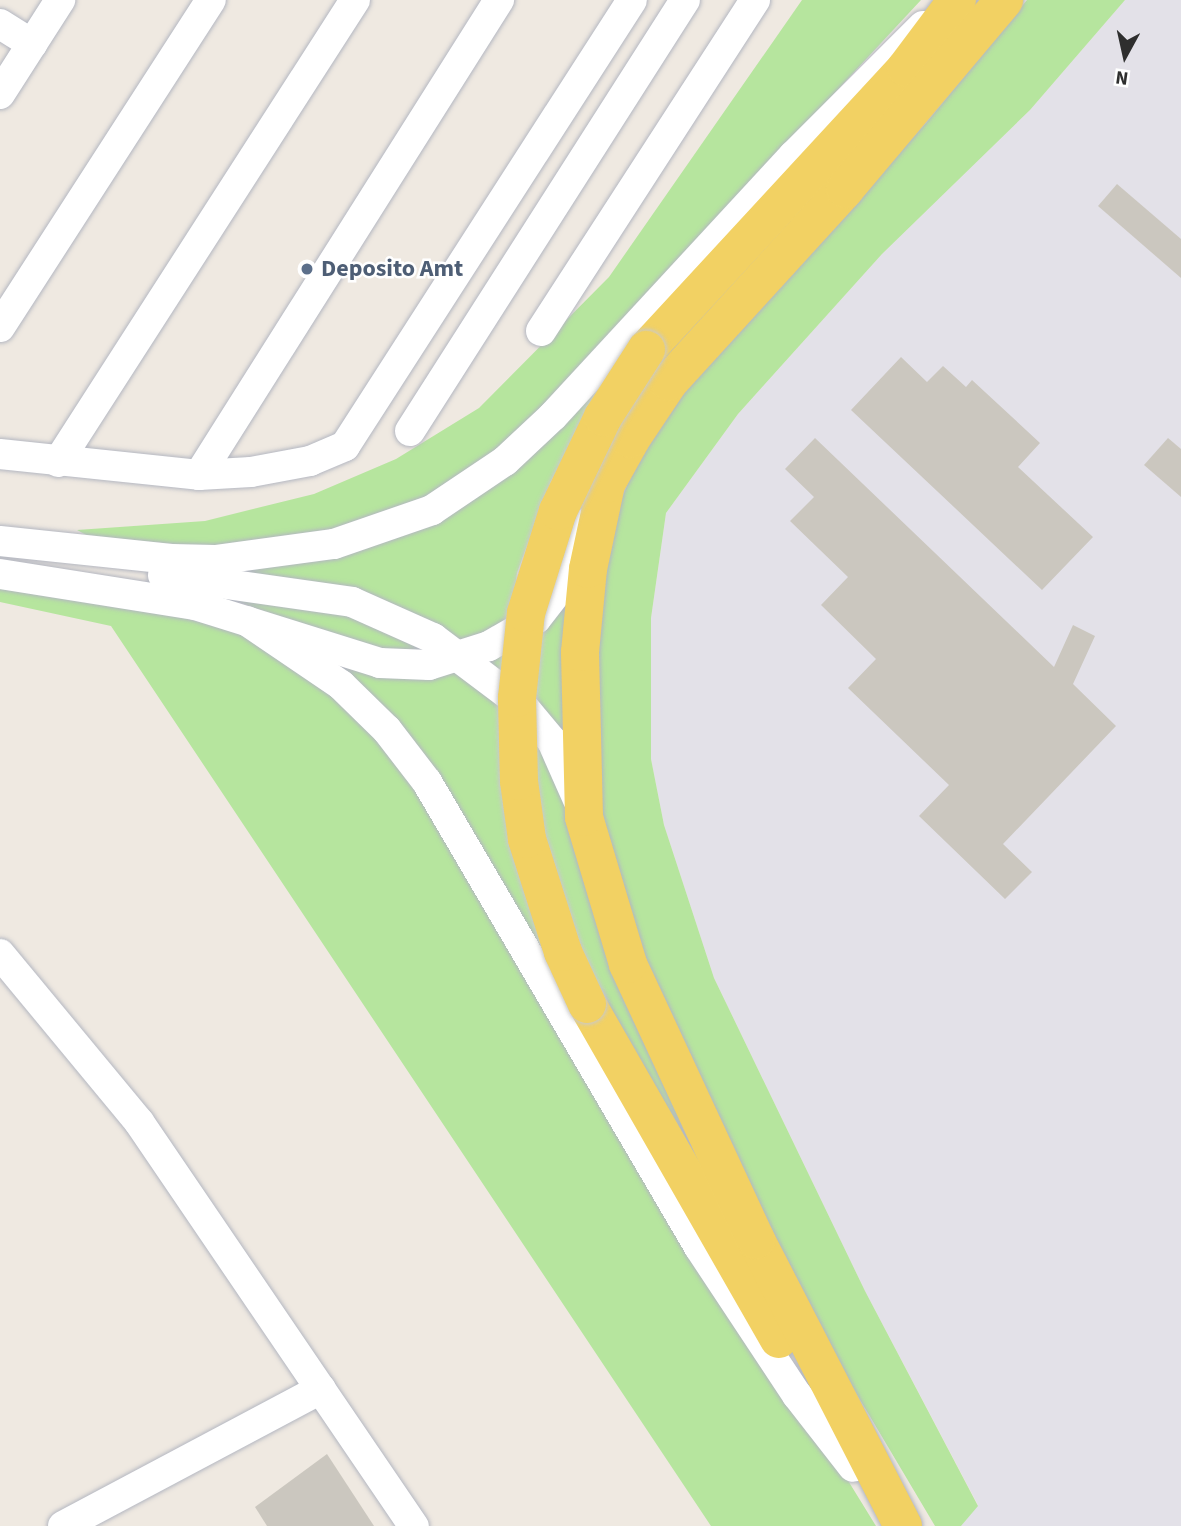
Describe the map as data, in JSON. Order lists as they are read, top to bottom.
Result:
{
  "places": ["Deposito Amt"],
  "north": "bottom"
}
